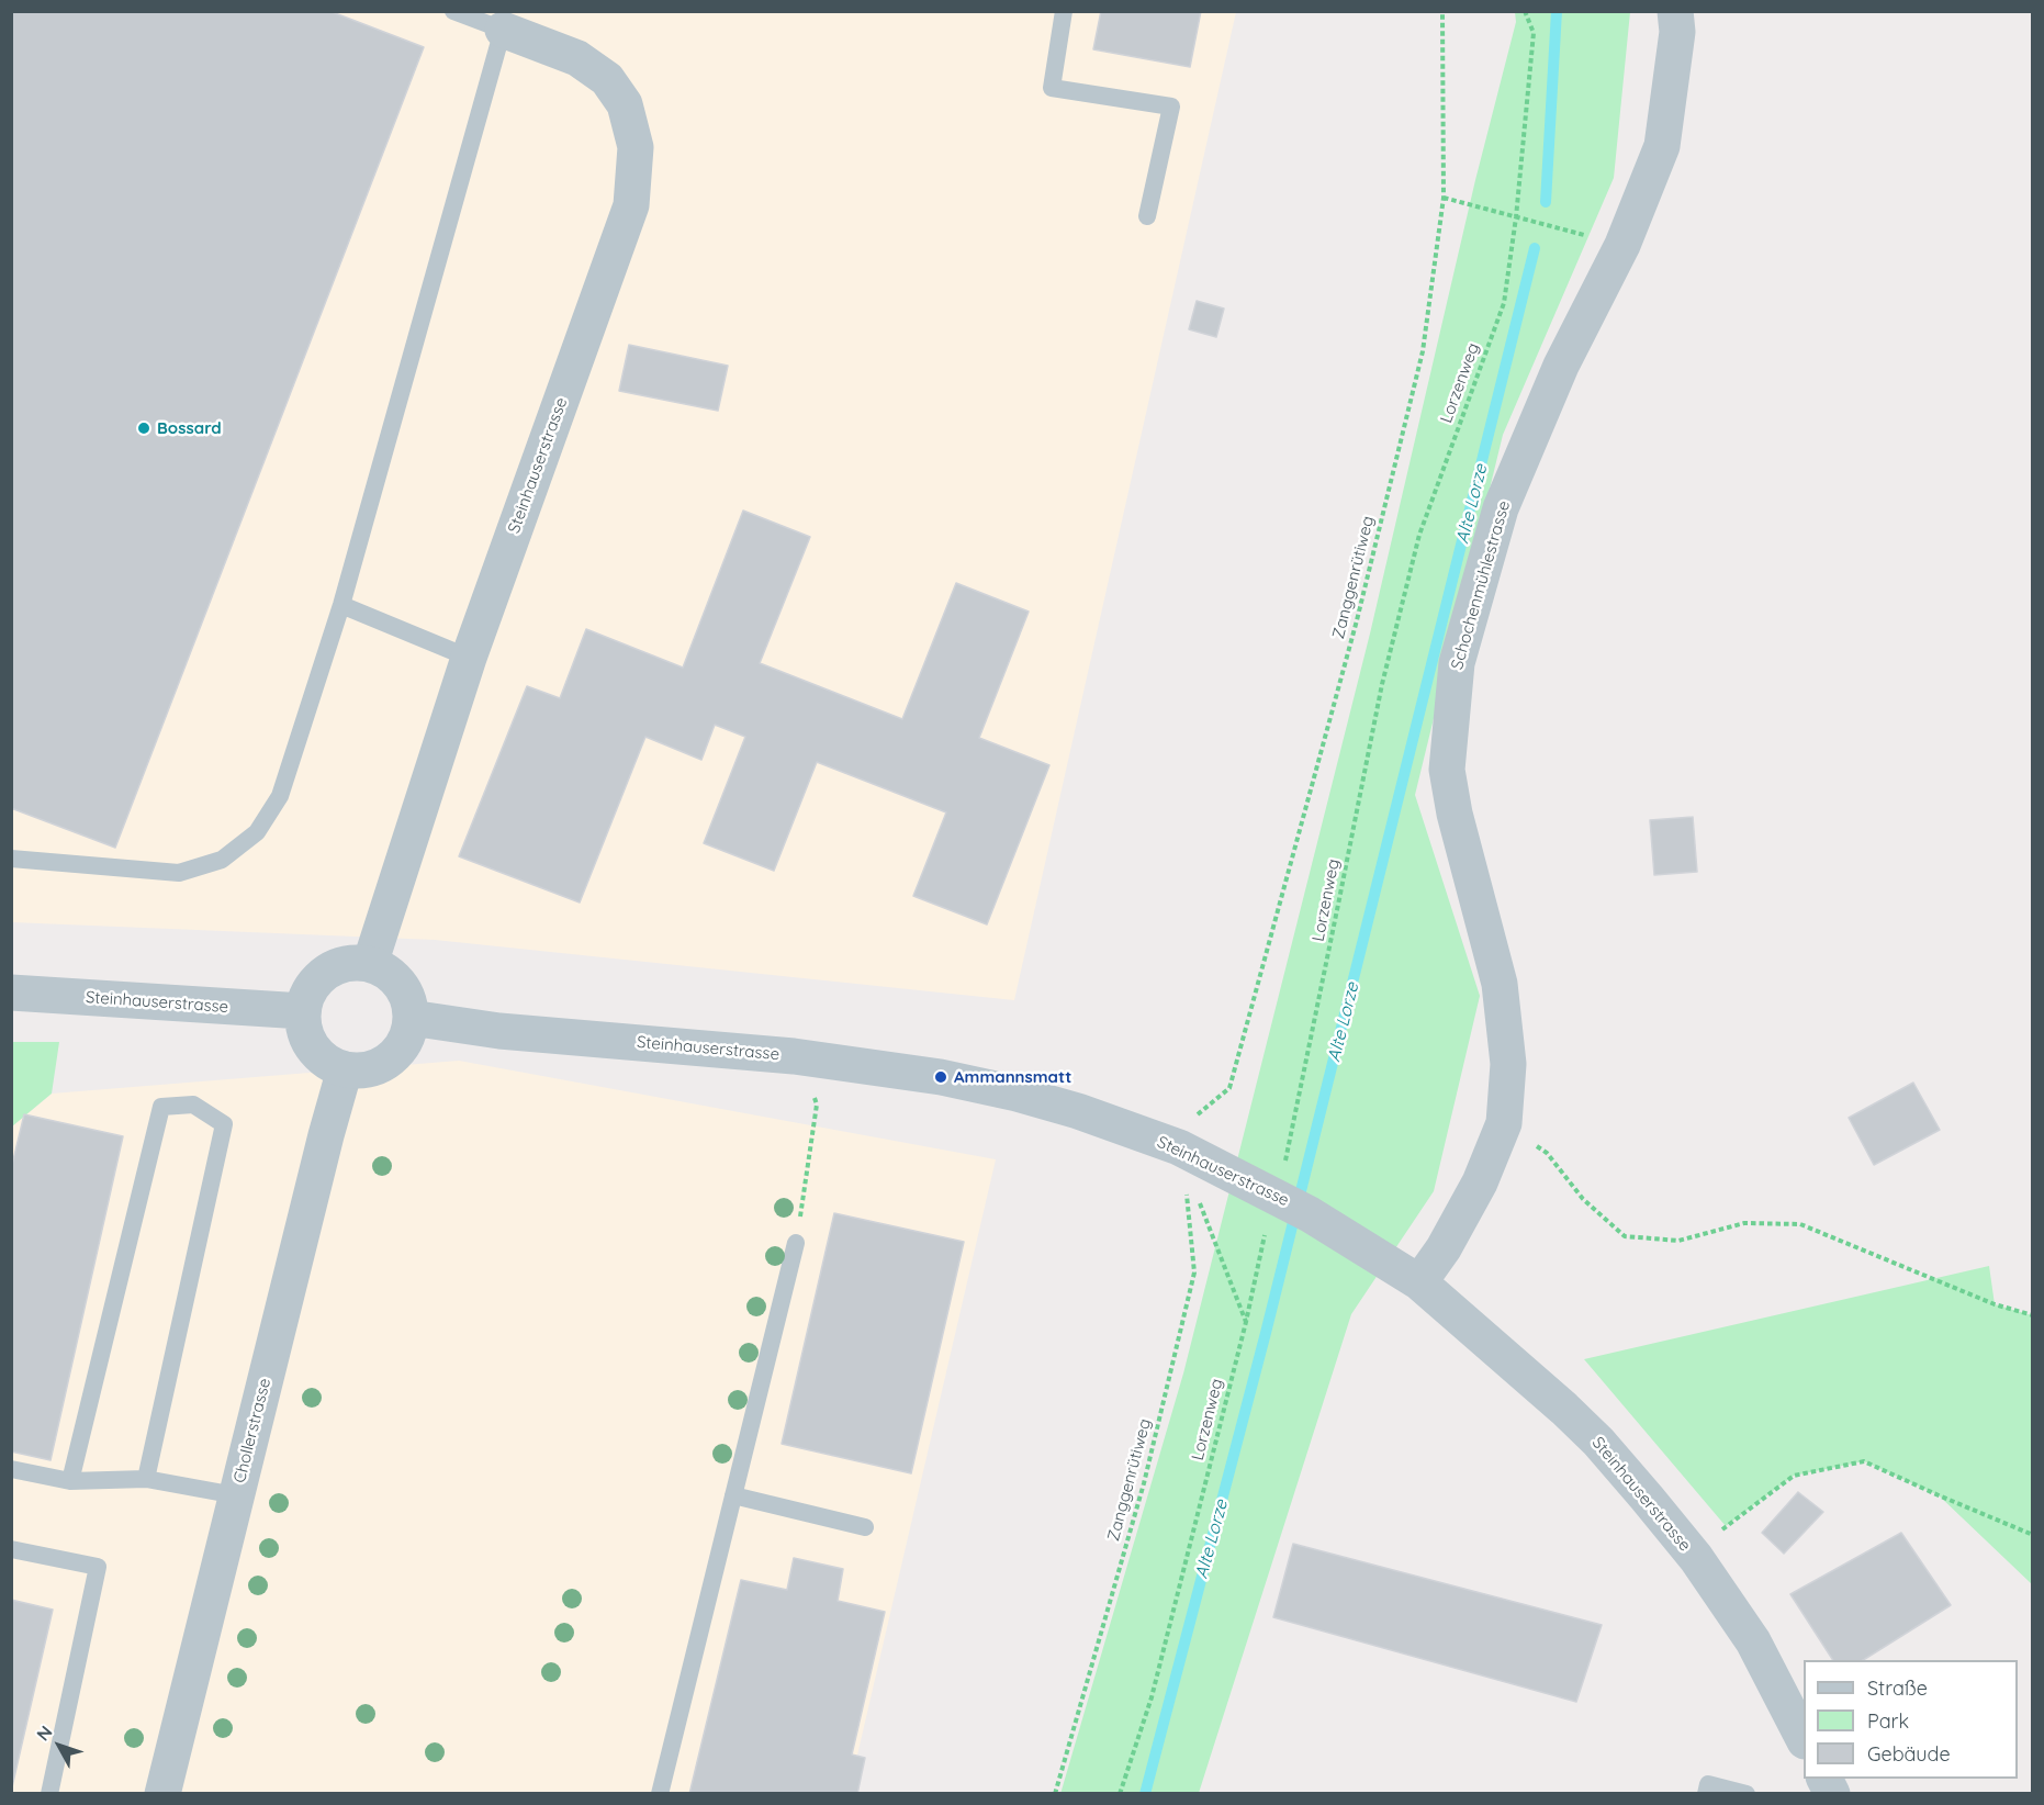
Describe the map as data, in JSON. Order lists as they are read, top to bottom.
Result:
{
  "streets": {
    "street": ["Steinhauserstrasse", "Schochenmühlestrasse", "Chollerstrasse"],
    "path": ["Lorzenweg", "Zanggenrütiweg"]
  },
  "crossings": [
    ["Steinhauserstrasse", "Zanggenrütiweg"],
    ["Steinhauserstrasse", "Schochenmühlestrasse"],
    ["Steinhauserstrasse", "Chollerstrasse"]
  ],
  "water": ["Alte Lorze"],
  "places": ["Bossard", "Ammannsmatt"],
  "legend": ["Straße", "Park", "Gebäude"],
  "north": "top left"
}
